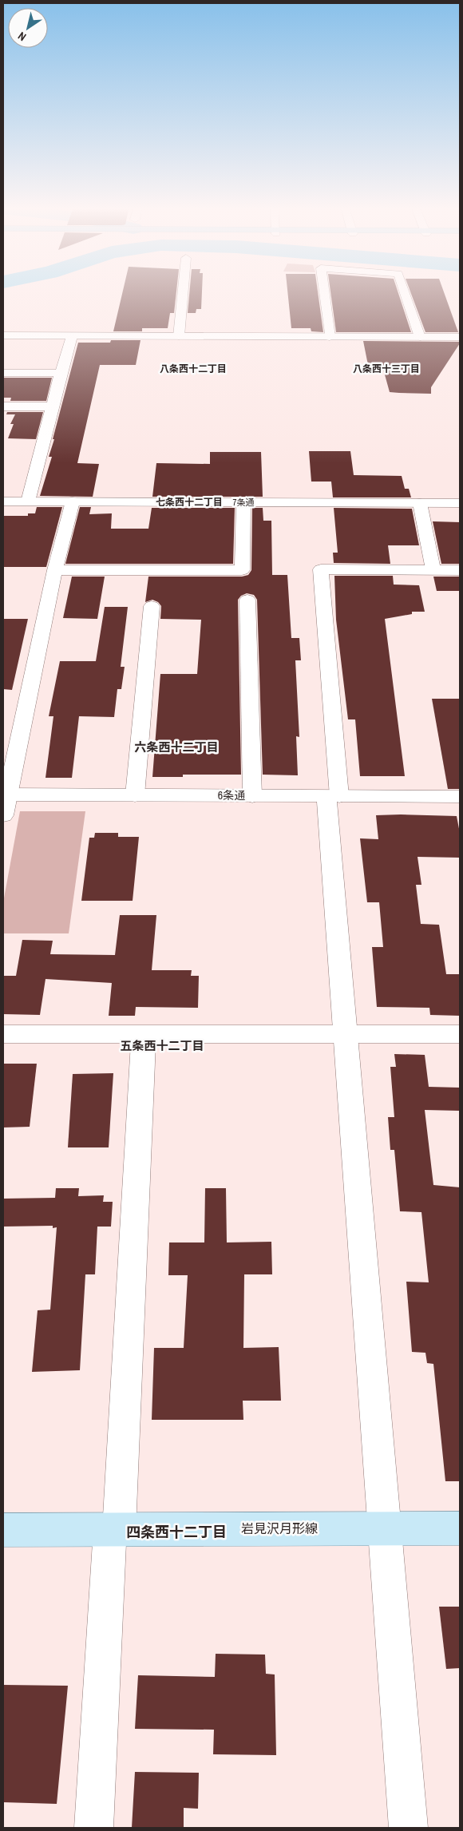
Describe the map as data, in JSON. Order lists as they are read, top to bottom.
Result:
{
  "streets": {
    "main road": ["岩見沢月形線"],
    "street": ["7条通", "6条通"]
  },
  "districts": [
    "八条西十二丁目",
    "八条西十三丁目",
    "七条西十二丁目",
    "六条西十二丁目",
    "五条西十二丁目",
    "四条西十二丁目"
  ],
  "north": "bottom left"
}
